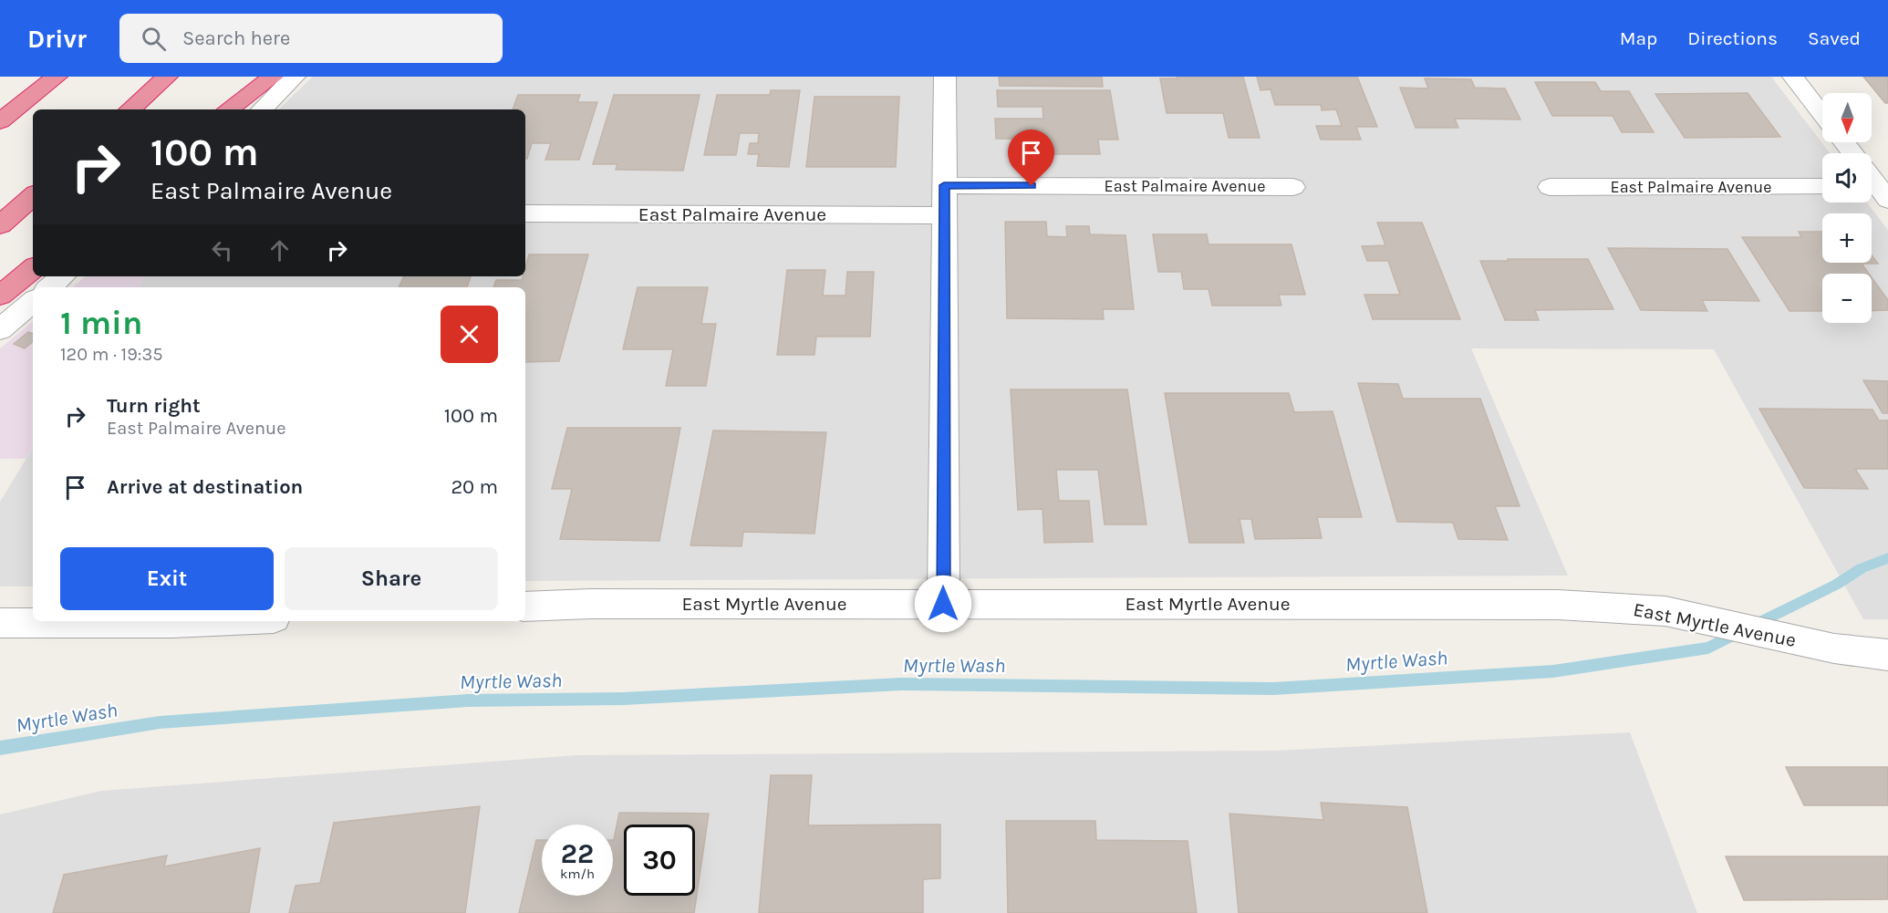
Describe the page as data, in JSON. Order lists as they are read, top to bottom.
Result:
{
  "streets": {
    "street": ["East Palmaire Avenue", "East Myrtle Avenue"]
  },
  "water": ["Myrtle Wash"],
  "north": "bottom",
  "page": {
    "header": "Drivr",
    "search": "Search here",
    "nav": ["Map", "Directions", "Saved"],
    "map_buttons": ["+", "−"],
    "turn": ["100 m", "East Palmaire Avenue"],
    "heading": ["1 min", "120 m · 19:35"],
    "list": [
      {
        "name": "Turn right",
        "note": "East Palmaire Avenue",
        "value": "100 m"
      },
      {
        "name": "Arrive at destination",
        "value": "20 m"
      }
    ],
    "buttons": ["Exit", "Share"],
    "speed": "22 km/h",
    "limit": "30"
  }
}
